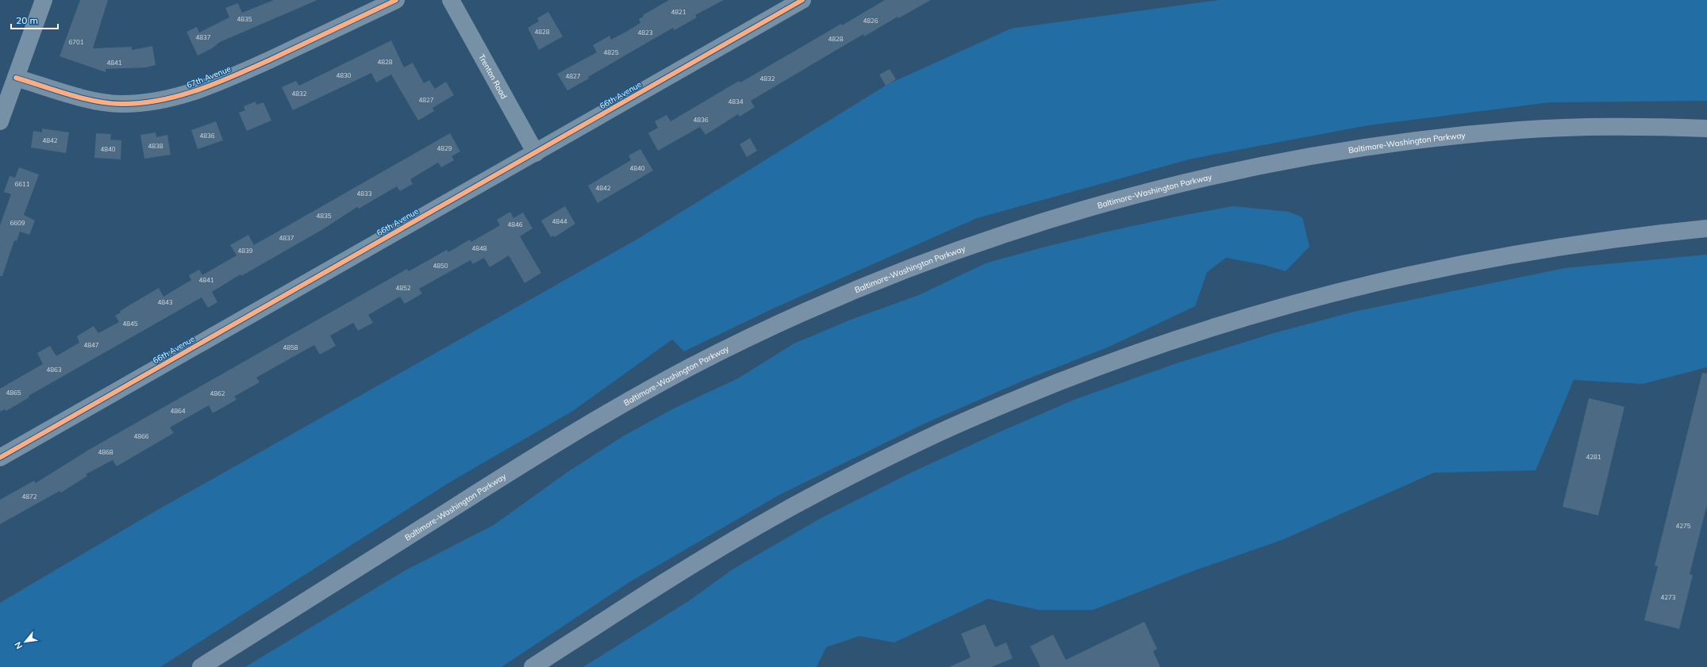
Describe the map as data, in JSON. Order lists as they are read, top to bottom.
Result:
{
  "streets": {
    "highway": ["Baltimore-Washington Parkway"],
    "street": ["Trenton Road", "67th Avenue", "66th Avenue"]
  },
  "crossings": [
    ["Trenton Road", "66th Avenue"]
  ],
  "house_numbers": [
    "4821",
    "4835",
    "4826",
    "4828",
    "4823",
    "4837",
    "4828",
    "6701",
    "4825",
    "4828",
    "4841",
    "4830",
    "4827",
    "4832",
    "4832",
    "4827",
    "4834",
    "4836",
    "4836",
    "4842",
    "4838",
    "4829",
    "4840",
    "4840",
    "6611",
    "4842",
    "4833",
    "4835",
    "4844",
    "6609",
    "4846",
    "4837",
    "4848",
    "4839",
    "4850",
    "4841",
    "4852",
    "4843",
    "4845",
    "4847",
    "4858",
    "4863",
    "4865",
    "4862",
    "4864",
    "4866",
    "4868",
    "4281",
    "4872",
    "4275",
    "4273"
  ],
  "scale_bar": "20 m",
  "north": "bottom left"
}
